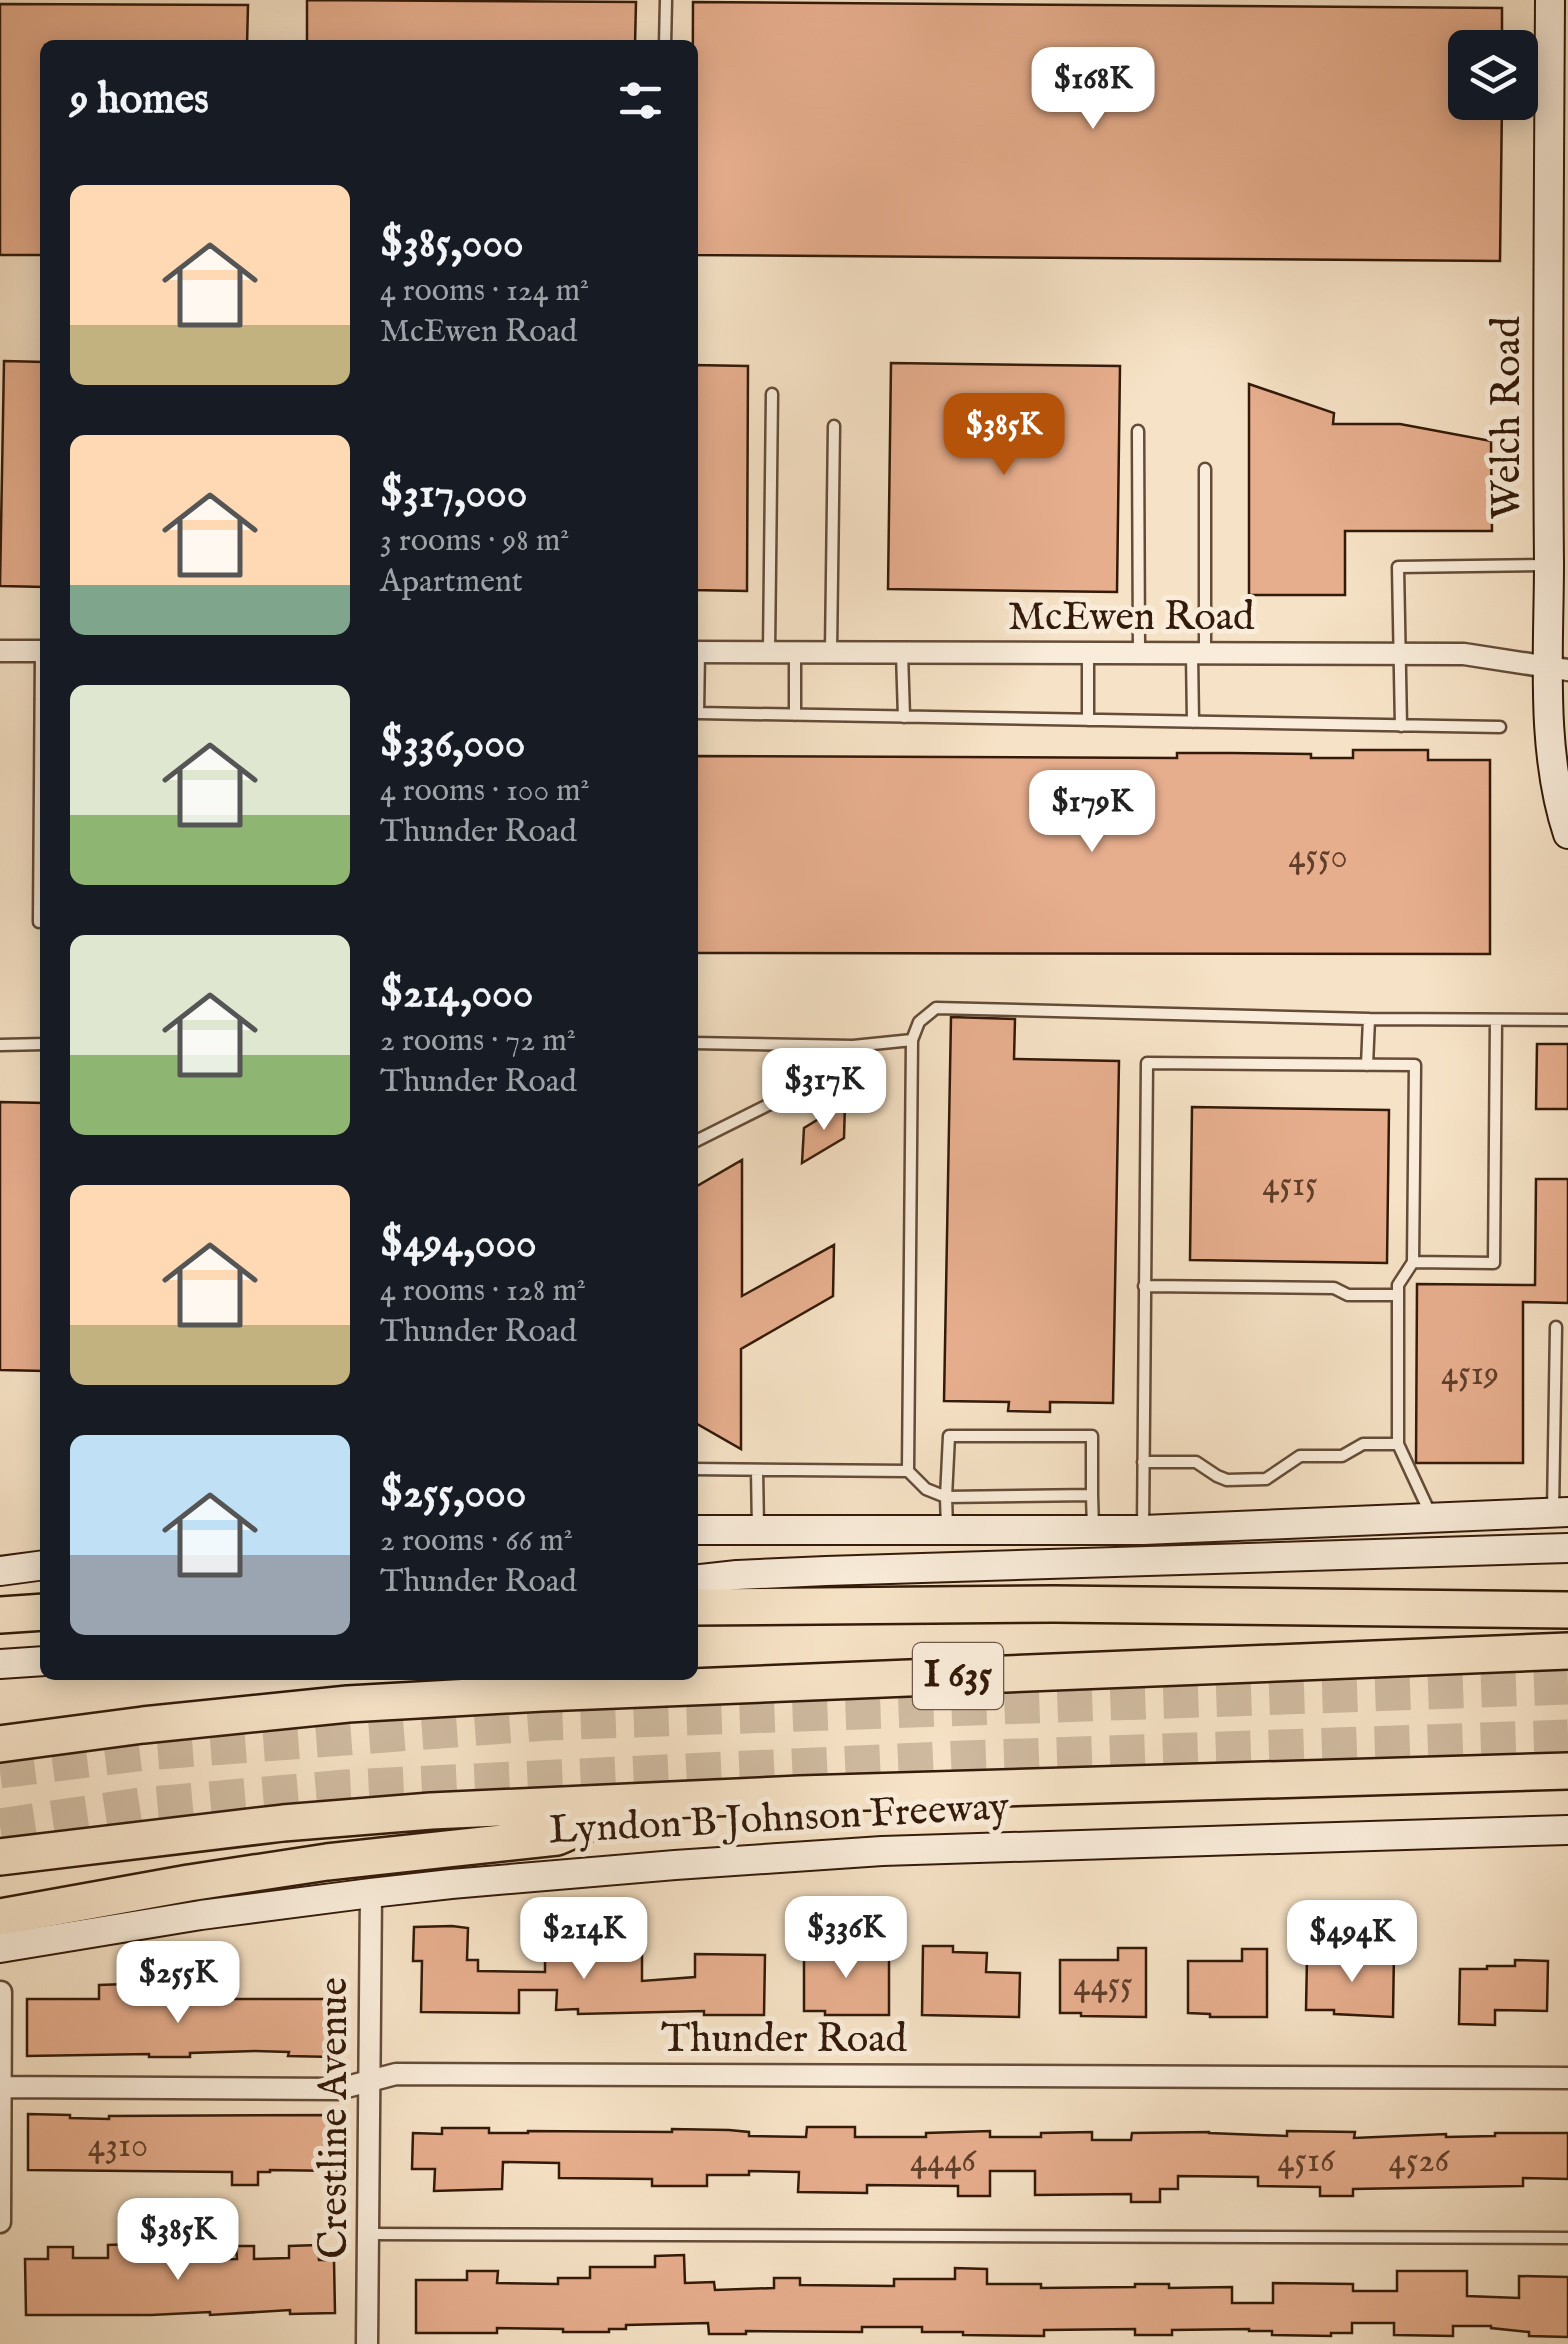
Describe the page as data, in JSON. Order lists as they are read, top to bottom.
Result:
{
  "streets": {
    "highway": ["I 635", "Lyndon B Johnson Freeway"],
    "main road": ["Welch Road"],
    "street": ["McEwen Road", "Thunder Road", "Crestline Avenue"]
  },
  "crossings": [
    ["Welch Road", "McEwen Road"],
    ["Lyndon B Johnson Freeway", "Crestline Avenue"],
    ["Thunder Road", "Crestline Avenue"]
  ],
  "house_numbers": [
    "4550",
    "4515",
    "4519",
    "4455",
    "4310",
    "4446",
    "4516",
    "4526"
  ],
  "page": {
    "heading": "9 homes",
    "price": [
      "$168K",
      "$385K",
      "$179K",
      "$317K",
      "$336K",
      "$214K",
      "$494K",
      "$255K",
      "$385K"
    ],
    "list": [
      {
        "name": "$385,000",
        "note": "4 rooms · 124 m² · McEwen Road"
      },
      {
        "name": "$317,000",
        "note": "3 rooms · 98 m² · Apartment"
      },
      {
        "name": "$336,000",
        "note": "4 rooms · 100 m² · Thunder Road"
      },
      {
        "name": "$214,000",
        "note": "2 rooms · 72 m² · Thunder Road"
      },
      {
        "name": "$494,000",
        "note": "4 rooms · 128 m² · Thunder Road"
      },
      {
        "name": "$255,000",
        "note": "2 rooms · 66 m² · Thunder Road"
      }
    ]
  }
}
